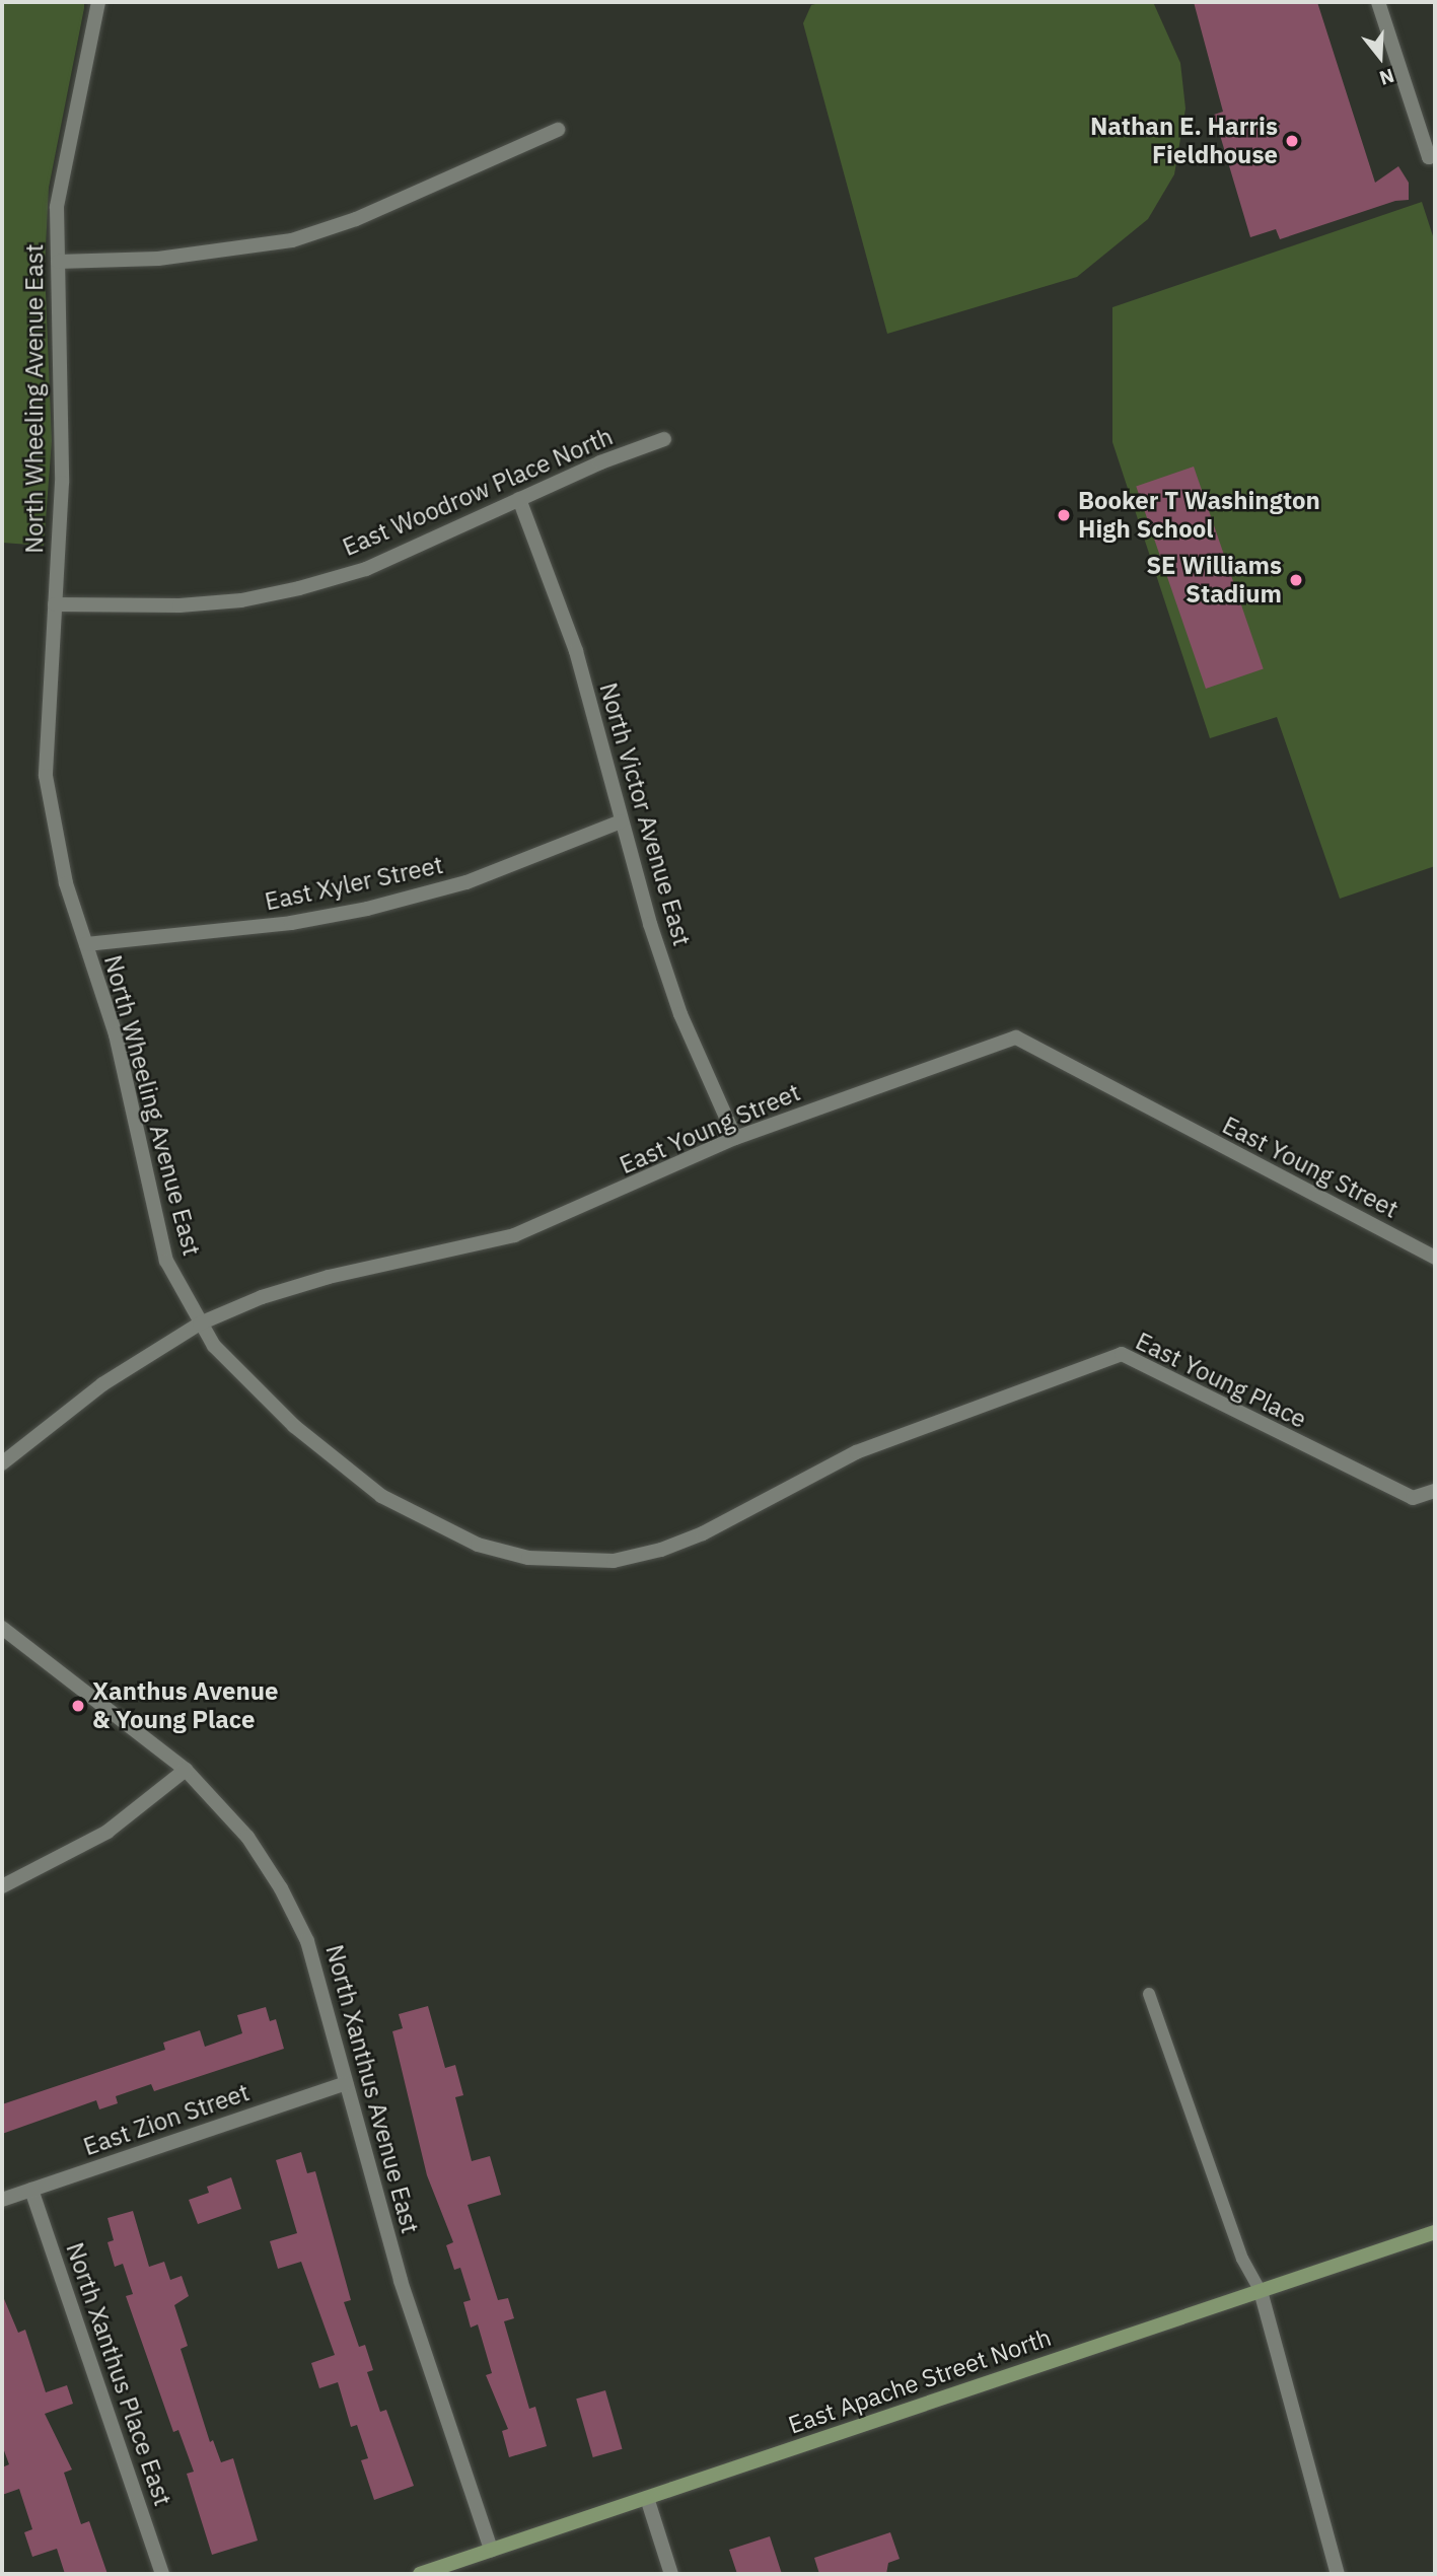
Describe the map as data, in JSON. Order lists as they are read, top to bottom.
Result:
{
  "streets": {
    "main road": ["East Apache Street North"],
    "street": [
      "North Wheeling Avenue East",
      "East Woodrow Place North",
      "North Victor Avenue East",
      "East Xyler Street",
      "East Young Street",
      "East Young Place",
      "North Xanthus Avenue East",
      "East Zion Street",
      "North Xanthus Place East"
    ]
  },
  "crossings": [
    ["North Wheeling Avenue East", "East Woodrow Place North"],
    ["North Wheeling Avenue East", "East Xyler Street"],
    ["North Wheeling Avenue East", "East Young Street"],
    ["North Wheeling Avenue East", "East Young Place"],
    ["East Woodrow Place North", "North Victor Avenue East"],
    ["North Victor Avenue East", "East Xyler Street"],
    ["North Victor Avenue East", "East Young Street"],
    ["North Xanthus Avenue East", "East Zion Street"],
    ["North Xanthus Avenue East", "East Apache Street North"],
    ["East Zion Street", "North Xanthus Place East"]
  ],
  "places": [
    "Nathan E. Harris Fieldhouse",
    "Booker T Washington High School",
    "SE Williams Stadium",
    "Xanthus Avenue & Young Place"
  ],
  "north": "bottom"
}
